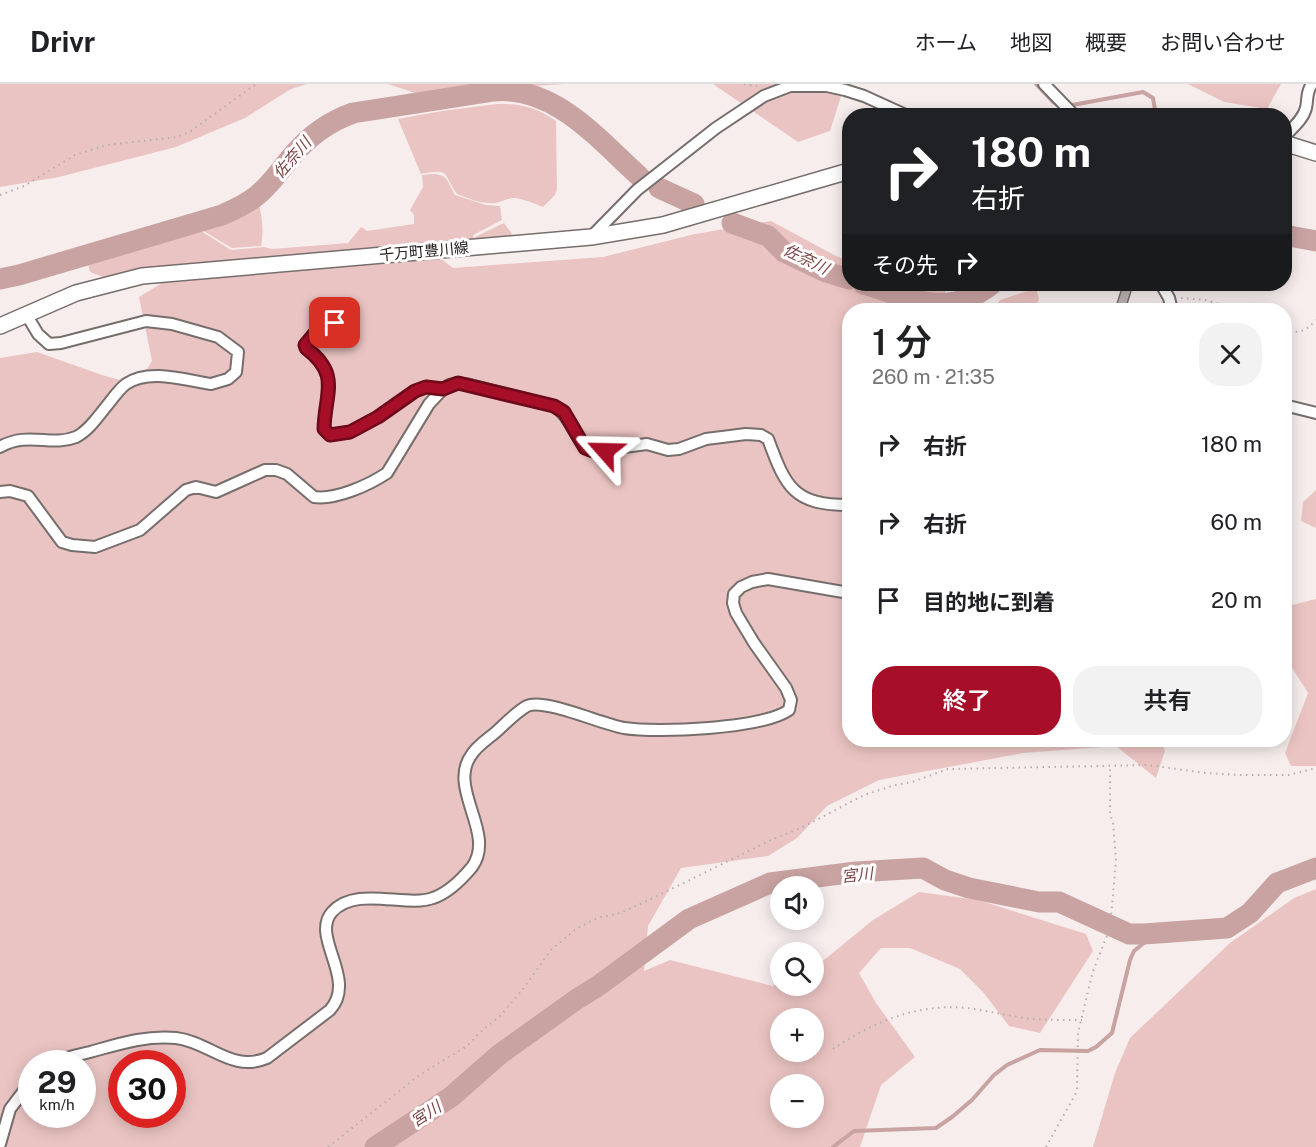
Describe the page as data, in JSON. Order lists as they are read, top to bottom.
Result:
{
  "streets": {
    "main road": ["千万町豊川線"]
  },
  "water": ["佐奈川", "宮川"],
  "page": {
    "header": "Drivr",
    "nav": [
      "ホーム",
      "地図",
      "概要",
      "お問い合わせ"
    ],
    "turn": ["180 m", "右折"],
    "then": "その先",
    "heading": ["1 分", "260 m · 21:35"],
    "list": [
      {
        "name": "右折",
        "value": "180 m"
      },
      {
        "name": "右折",
        "value": "60 m"
      },
      {
        "name": "目的地に到着",
        "value": "20 m"
      }
    ],
    "buttons": ["終了", "共有"],
    "map_buttons": ["+", "−"],
    "speed": "29 km/h",
    "limit": "30"
  }
}
